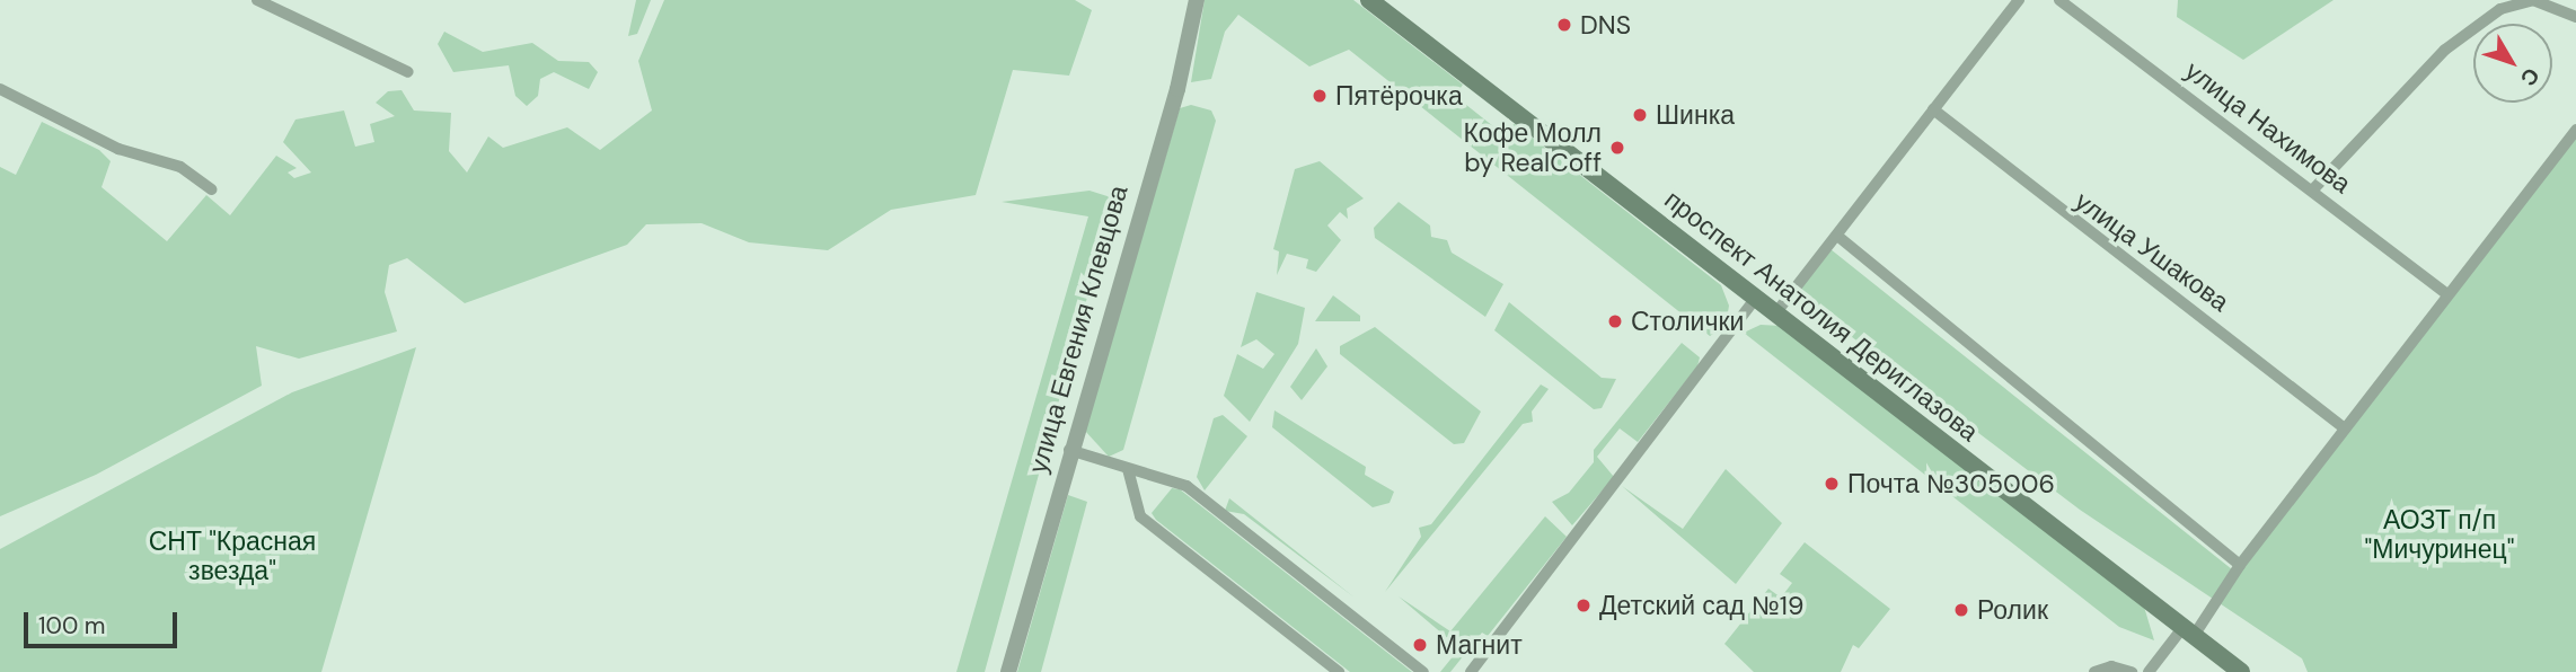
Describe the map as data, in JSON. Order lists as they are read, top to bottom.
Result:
{
  "streets": {
    "main road": ["проспект Анатолия Дериглазова"],
    "street": ["улица Нахимова", "улица Ушакова", "улица Евгения Клевцова"]
  },
  "parks": ["АОЗТ п/п \"Мичуринец\"", "СНТ \"Красная звезда\""],
  "places": [
    "DNS",
    "Пятёрочка",
    "Шинка",
    "Кофе Молл by RealCoff",
    "Столички",
    "Почта №305006",
    "Детский сад №19",
    "Ролик",
    "Магнит"
  ],
  "scale_bar": "100 m",
  "north": "bottom right"
}
